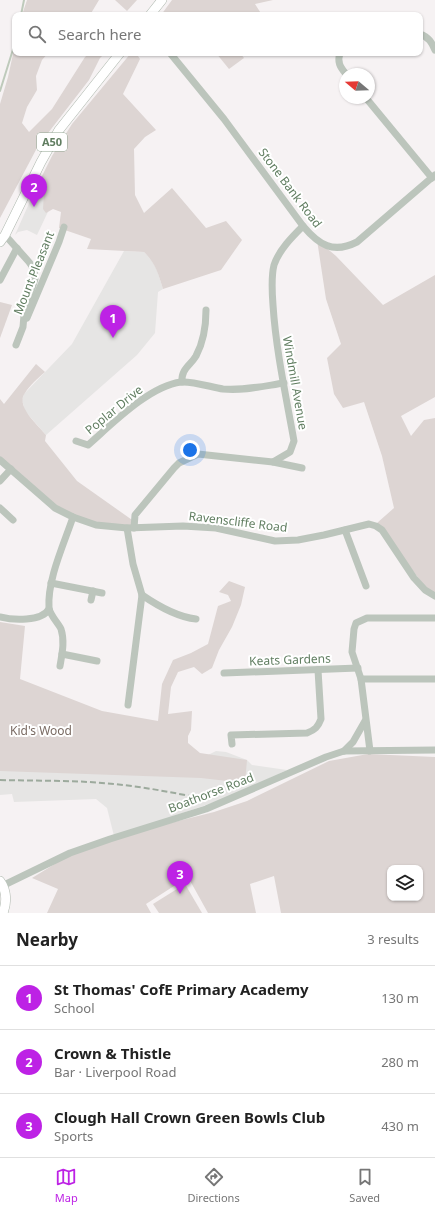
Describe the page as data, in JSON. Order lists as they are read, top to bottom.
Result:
{
  "streets": {
    "main road": ["A50"],
    "street": [
      "Stone Bank Road",
      "Mount Pleasant",
      "Windmill Avenue",
      "Poplar Drive",
      "Ravenscliffe Road",
      "Keats Gardens",
      "Boathorse Road"
    ]
  },
  "crossings": [
    ["A50", "Mount Pleasant"],
    ["Stone Bank Road", "Windmill Avenue"],
    ["Windmill Avenue", "Poplar Drive"]
  ],
  "parks": ["Kid's Wood"],
  "north": "left",
  "page": {
    "search": "Search here",
    "pins": ["2", "1", "3"],
    "heading": ["Nearby", "3 results"],
    "list": [
      {
        "mark": "1",
        "name": "St Thomas' CofE Primary Academy",
        "note": "School",
        "value": "130 m"
      },
      {
        "mark": "2",
        "name": "Crown & Thistle",
        "note": "Bar · Liverpool Road",
        "value": "280 m"
      },
      {
        "mark": "3",
        "name": "Clough Hall Crown Green Bowls Club",
        "note": "Sports",
        "value": "430 m"
      }
    ],
    "nav": ["Map", "Directions", "Saved"]
  }
}
